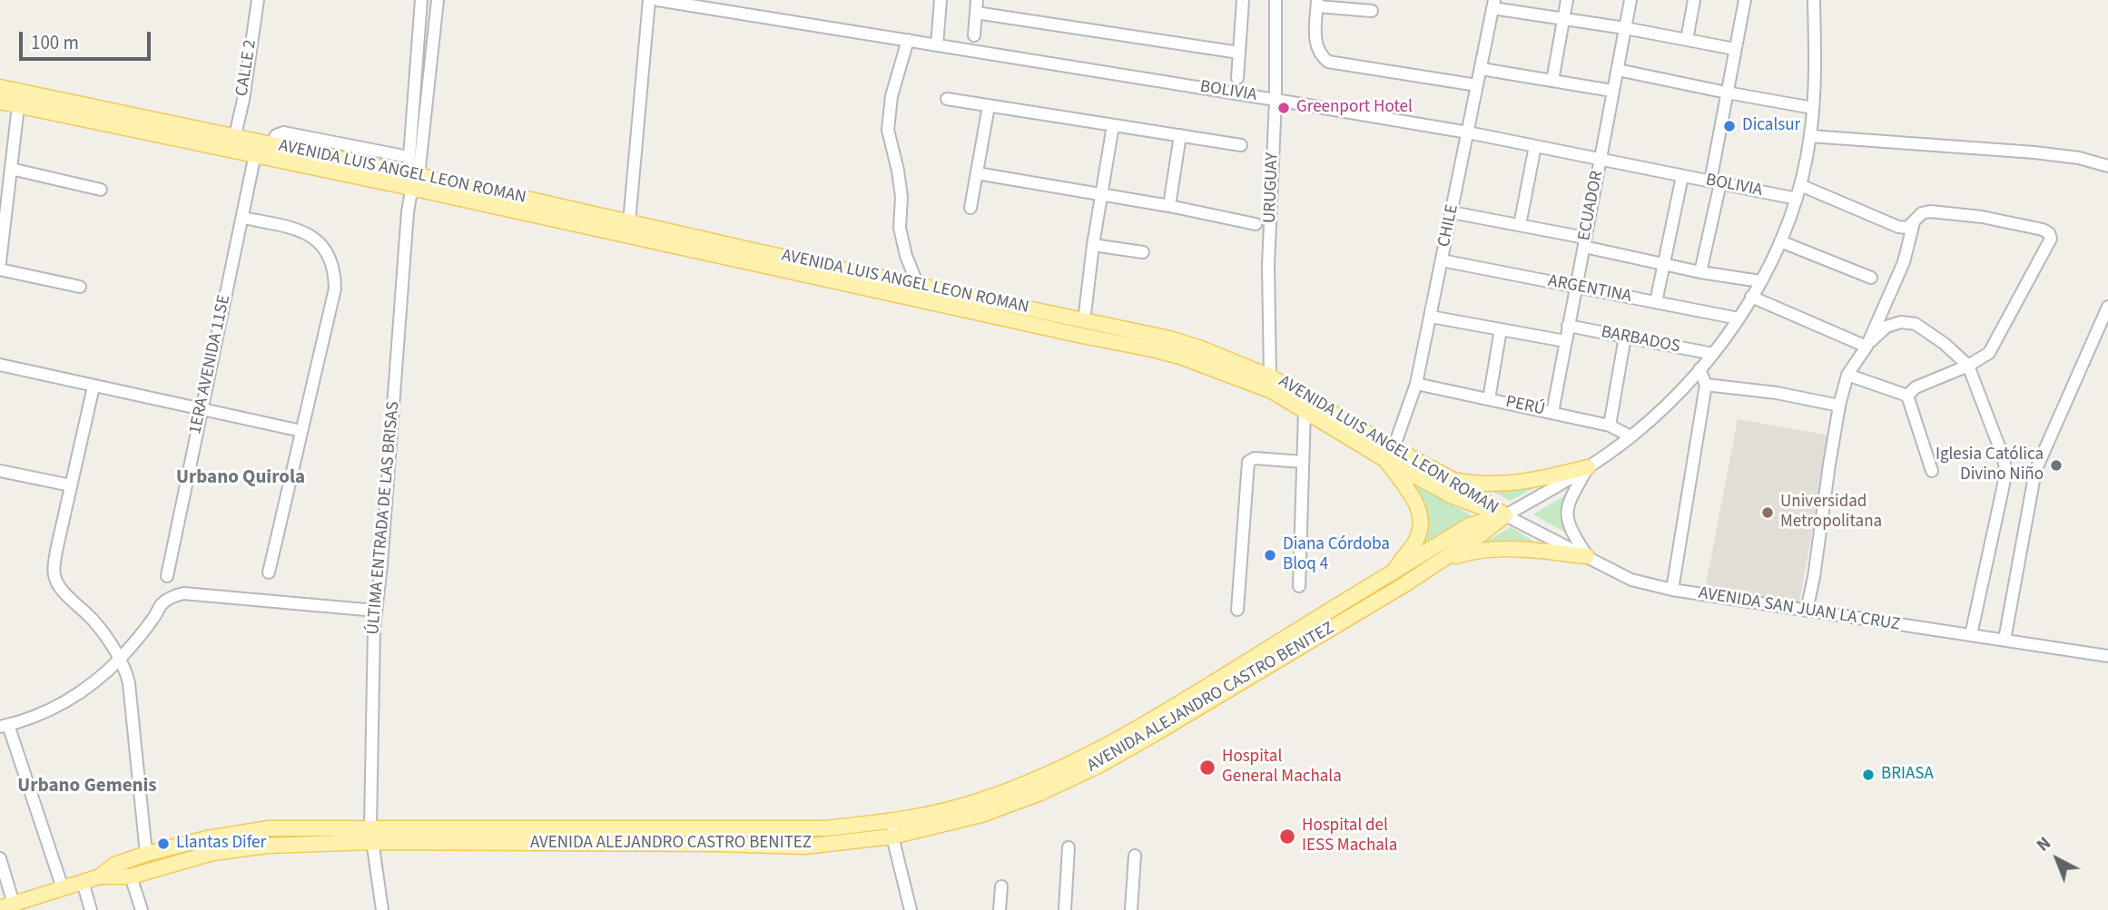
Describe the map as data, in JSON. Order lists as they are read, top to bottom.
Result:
{
  "streets": {
    "main road": ["AVENIDA LUIS ANGEL LEON ROMAN", "AVENIDA ALEJANDRO CASTRO BENITEZ"],
    "street": [
      "CALLE 2",
      "BOLIVIA",
      "URUGUAY",
      "ECUADOR",
      "CHILE",
      "ARGENTINA",
      "BARBADOS",
      "1ERA AVENIDA 11SE",
      "PERÚ",
      "ÚLTIMA ENTRADA DE LAS BRISAS",
      "AVENIDA SAN JUAN LA CRUZ"
    ]
  },
  "crossings": [
    ["CALLE 2", "AVENIDA LUIS ANGEL LEON ROMAN"],
    ["BOLIVIA", "URUGUAY"],
    ["BOLIVIA", "ECUADOR"],
    ["BOLIVIA", "CHILE"],
    ["BOLIVIA", "AVENIDA ALEJANDRO CASTRO BENITEZ"],
    ["AVENIDA LUIS ANGEL LEON ROMAN", "URUGUAY"],
    ["AVENIDA LUIS ANGEL LEON ROMAN", "CHILE"],
    ["AVENIDA LUIS ANGEL LEON ROMAN", "1ERA AVENIDA 11SE"],
    ["AVENIDA LUIS ANGEL LEON ROMAN", "ÚLTIMA ENTRADA DE LAS BRISAS"],
    ["AVENIDA LUIS ANGEL LEON ROMAN", "AVENIDA SAN JUAN LA CRUZ"],
    ["AVENIDA LUIS ANGEL LEON ROMAN", "AVENIDA ALEJANDRO CASTRO BENITEZ"],
    ["ECUADOR", "ARGENTINA"],
    ["ECUADOR", "BARBADOS"],
    ["ECUADOR", "PERÚ"],
    ["CHILE", "ARGENTINA"],
    ["CHILE", "PERÚ"],
    ["ARGENTINA", "AVENIDA ALEJANDRO CASTRO BENITEZ"],
    ["BARBADOS", "AVENIDA ALEJANDRO CASTRO BENITEZ"],
    ["PERÚ", "AVENIDA ALEJANDRO CASTRO BENITEZ"],
    ["ÚLTIMA ENTRADA DE LAS BRISAS", "AVENIDA ALEJANDRO CASTRO BENITEZ"],
    ["AVENIDA SAN JUAN LA CRUZ", "AVENIDA ALEJANDRO CASTRO BENITEZ"]
  ],
  "districts": ["Urbano Quirola", "Urbano Gemenis"],
  "places": [
    "Greenport Hotel",
    "Dicalsur",
    "Iglesia Católica Divino Niño",
    "Universidad Metropolitana",
    "Diana Córdoba Bloq 4",
    "Hospital General Machala",
    "BRIASA",
    "Hospital del IESS Machala",
    "Llantas Difer"
  ],
  "scale_bar": "100 m",
  "north": "top left"
}
